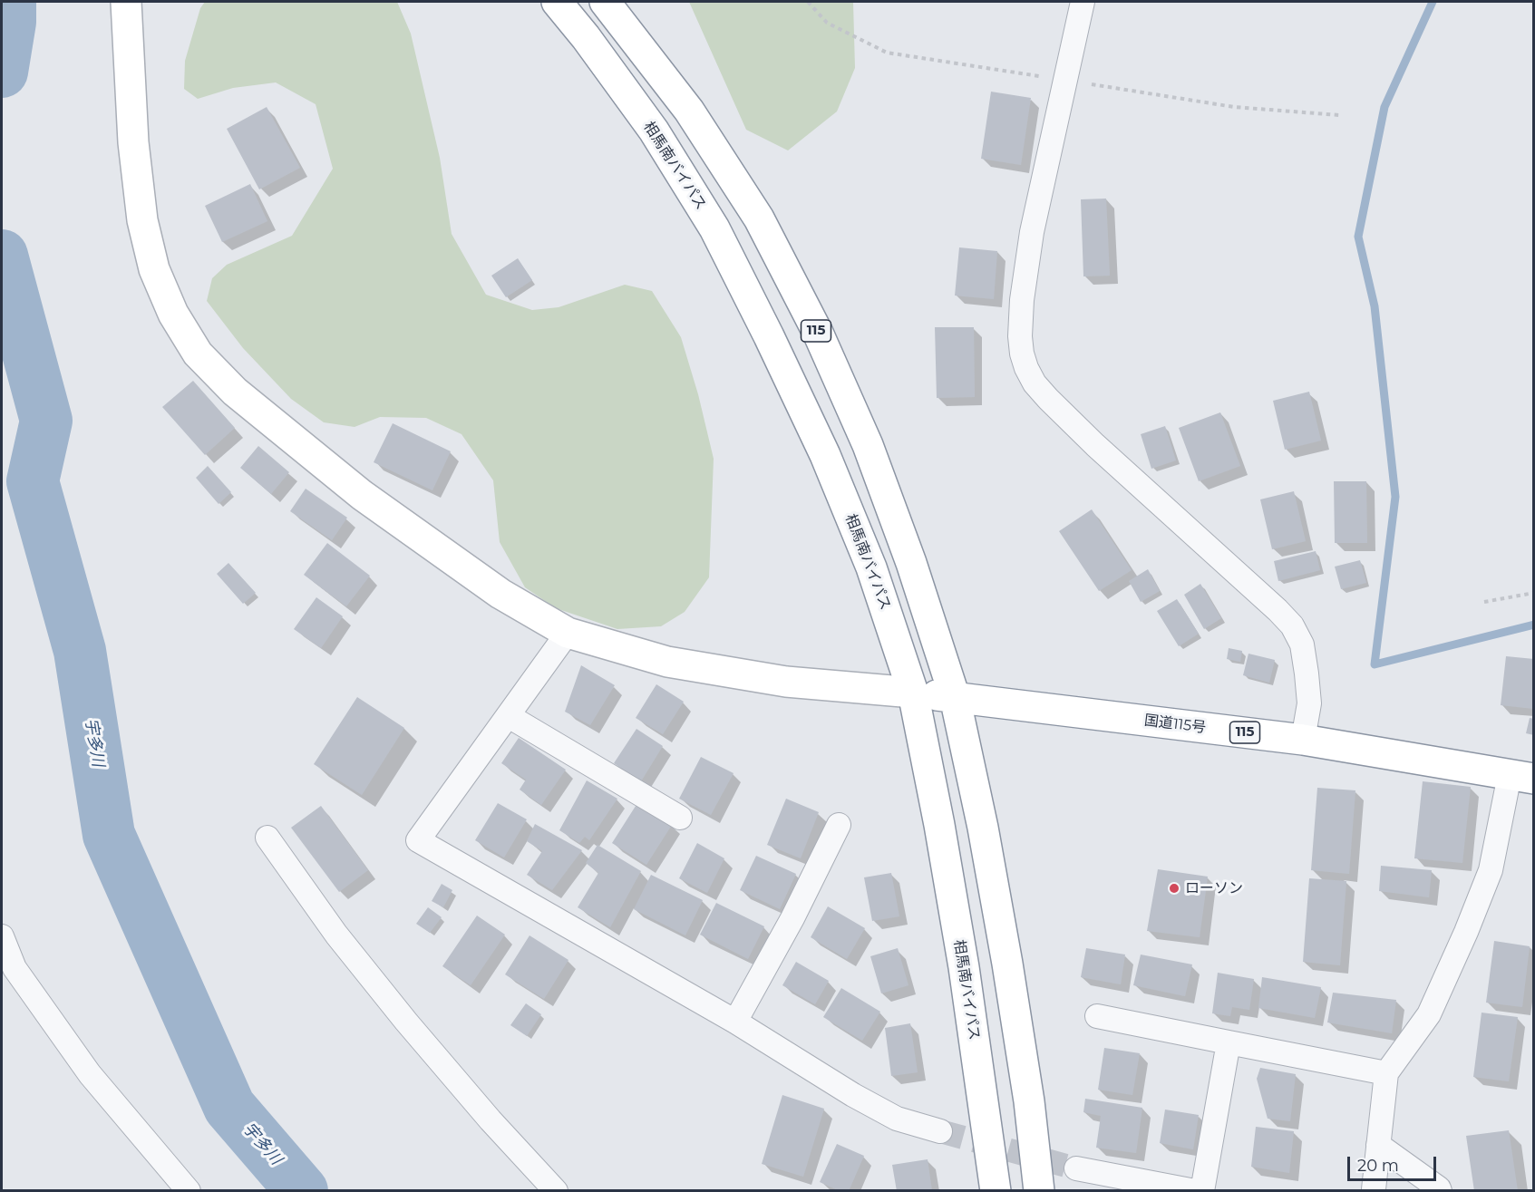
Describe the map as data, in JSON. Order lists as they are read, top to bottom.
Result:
{
  "streets": {
    "main road": ["相馬南バイパス", "115", "国道115号"]
  },
  "crossings": [
    ["相馬南バイパス", "国道115号"],
    ["115", "国道115号"]
  ],
  "water": ["宇多川"],
  "places": ["ローソン"],
  "scale_bar": "20 m"
}
